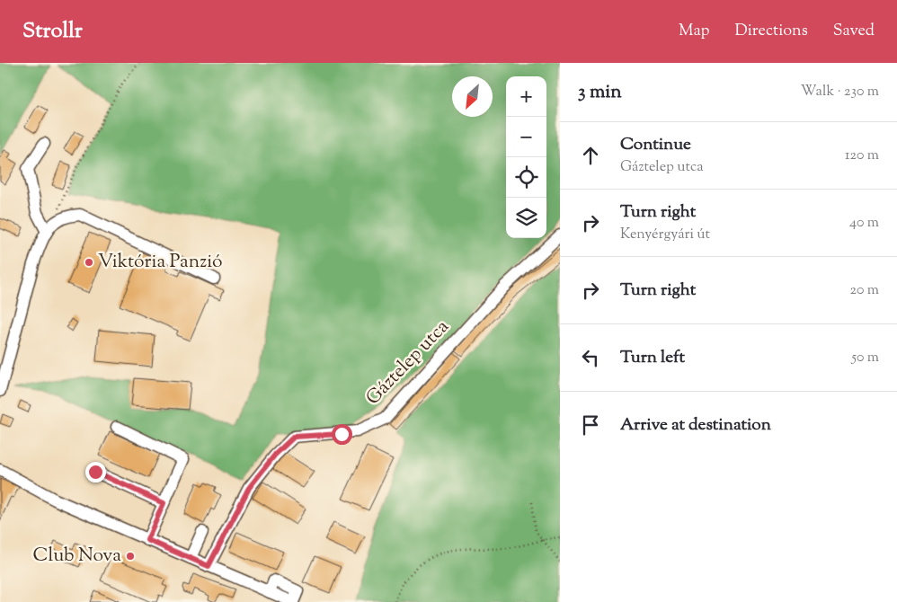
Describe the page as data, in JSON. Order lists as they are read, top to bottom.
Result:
{
  "streets": {
    "street": ["Gáztelep utca"]
  },
  "places": ["Viktória Panzió", "Club Nova"],
  "north": "bottom left",
  "page": {
    "header": "Strollr",
    "nav": ["Map", "Directions", "Saved"],
    "heading": ["3 min", "Walk · 230 m"],
    "map_buttons": ["+", "−"],
    "list": [
      ["Continue", "Gáztelep utca", "120 m"],
      ["Turn right", "Kenyérgyári út", "40 m"],
      ["Turn right", "20 m"],
      ["Turn left", "50 m"],
      "Arrive at destination"
    ]
  }
}
